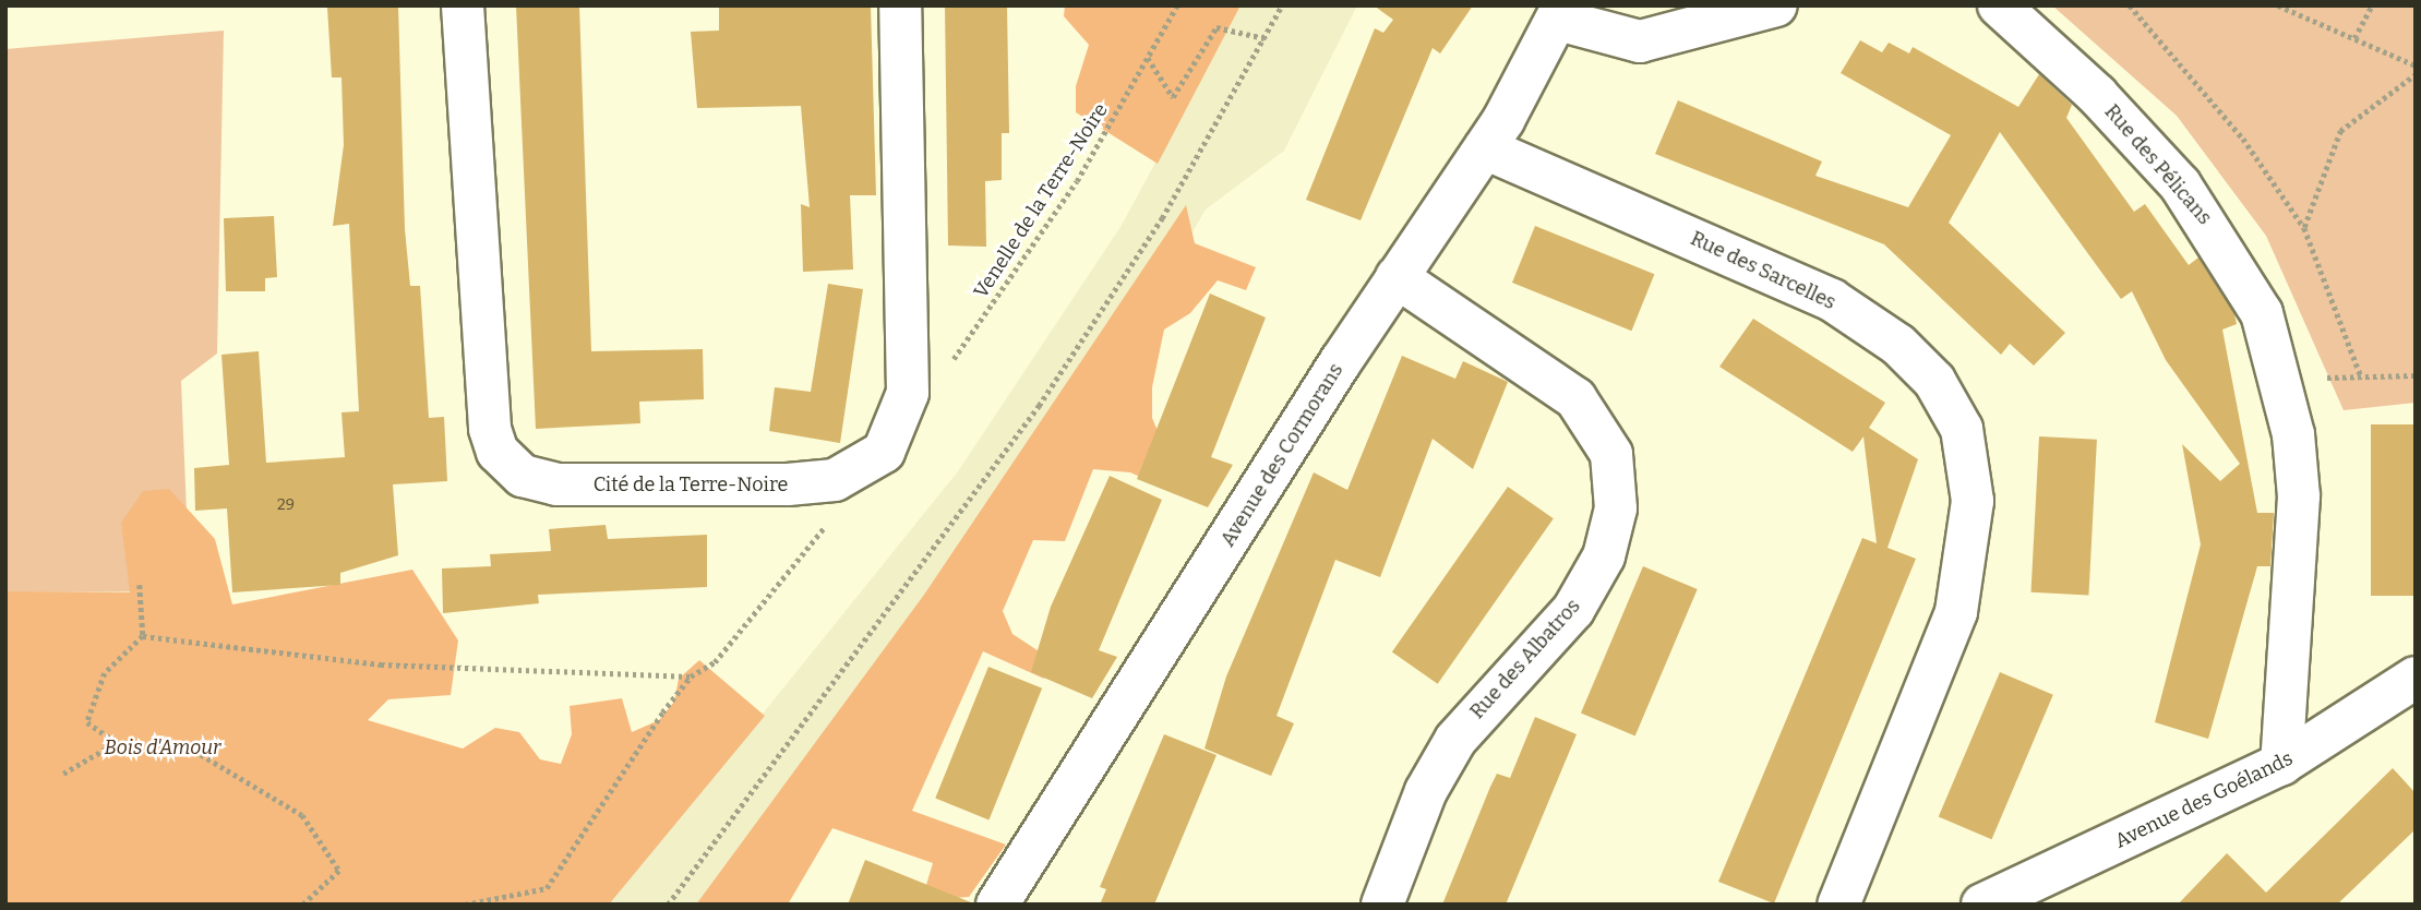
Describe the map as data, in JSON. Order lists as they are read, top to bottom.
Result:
{
  "streets": {
    "street": [
      "Rue des Pélicans",
      "Rue des Sarcelles",
      "Avenue des Cormorans",
      "Cité de la Terre-Noire",
      "Rue des Albatros",
      "Avenue des Goélands"
    ],
    "path": ["Venelle de la Terre-Noire"]
  },
  "crossings": [
    ["Rue des Pélicans", "Avenue des Goélands"],
    ["Venelle de la Terre-Noire", "Cité de la Terre-Noire"],
    ["Rue des Sarcelles", "Avenue des Cormorans"],
    ["Avenue des Cormorans", "Rue des Albatros"]
  ],
  "parks": ["Bois d'Amour"],
  "house_numbers": ["29"]
}
